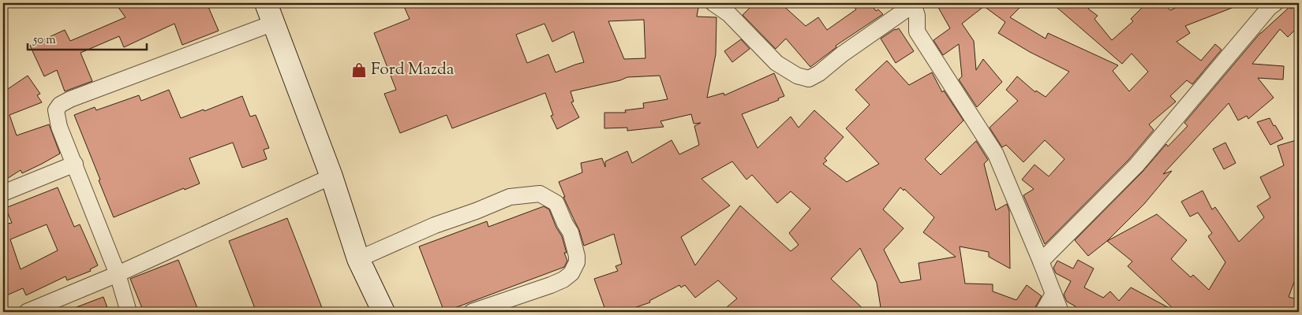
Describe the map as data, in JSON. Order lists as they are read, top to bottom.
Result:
{
  "places": {
    "shop": ["Ford Mazda"]
  },
  "scale_bar": "50 m"
}
